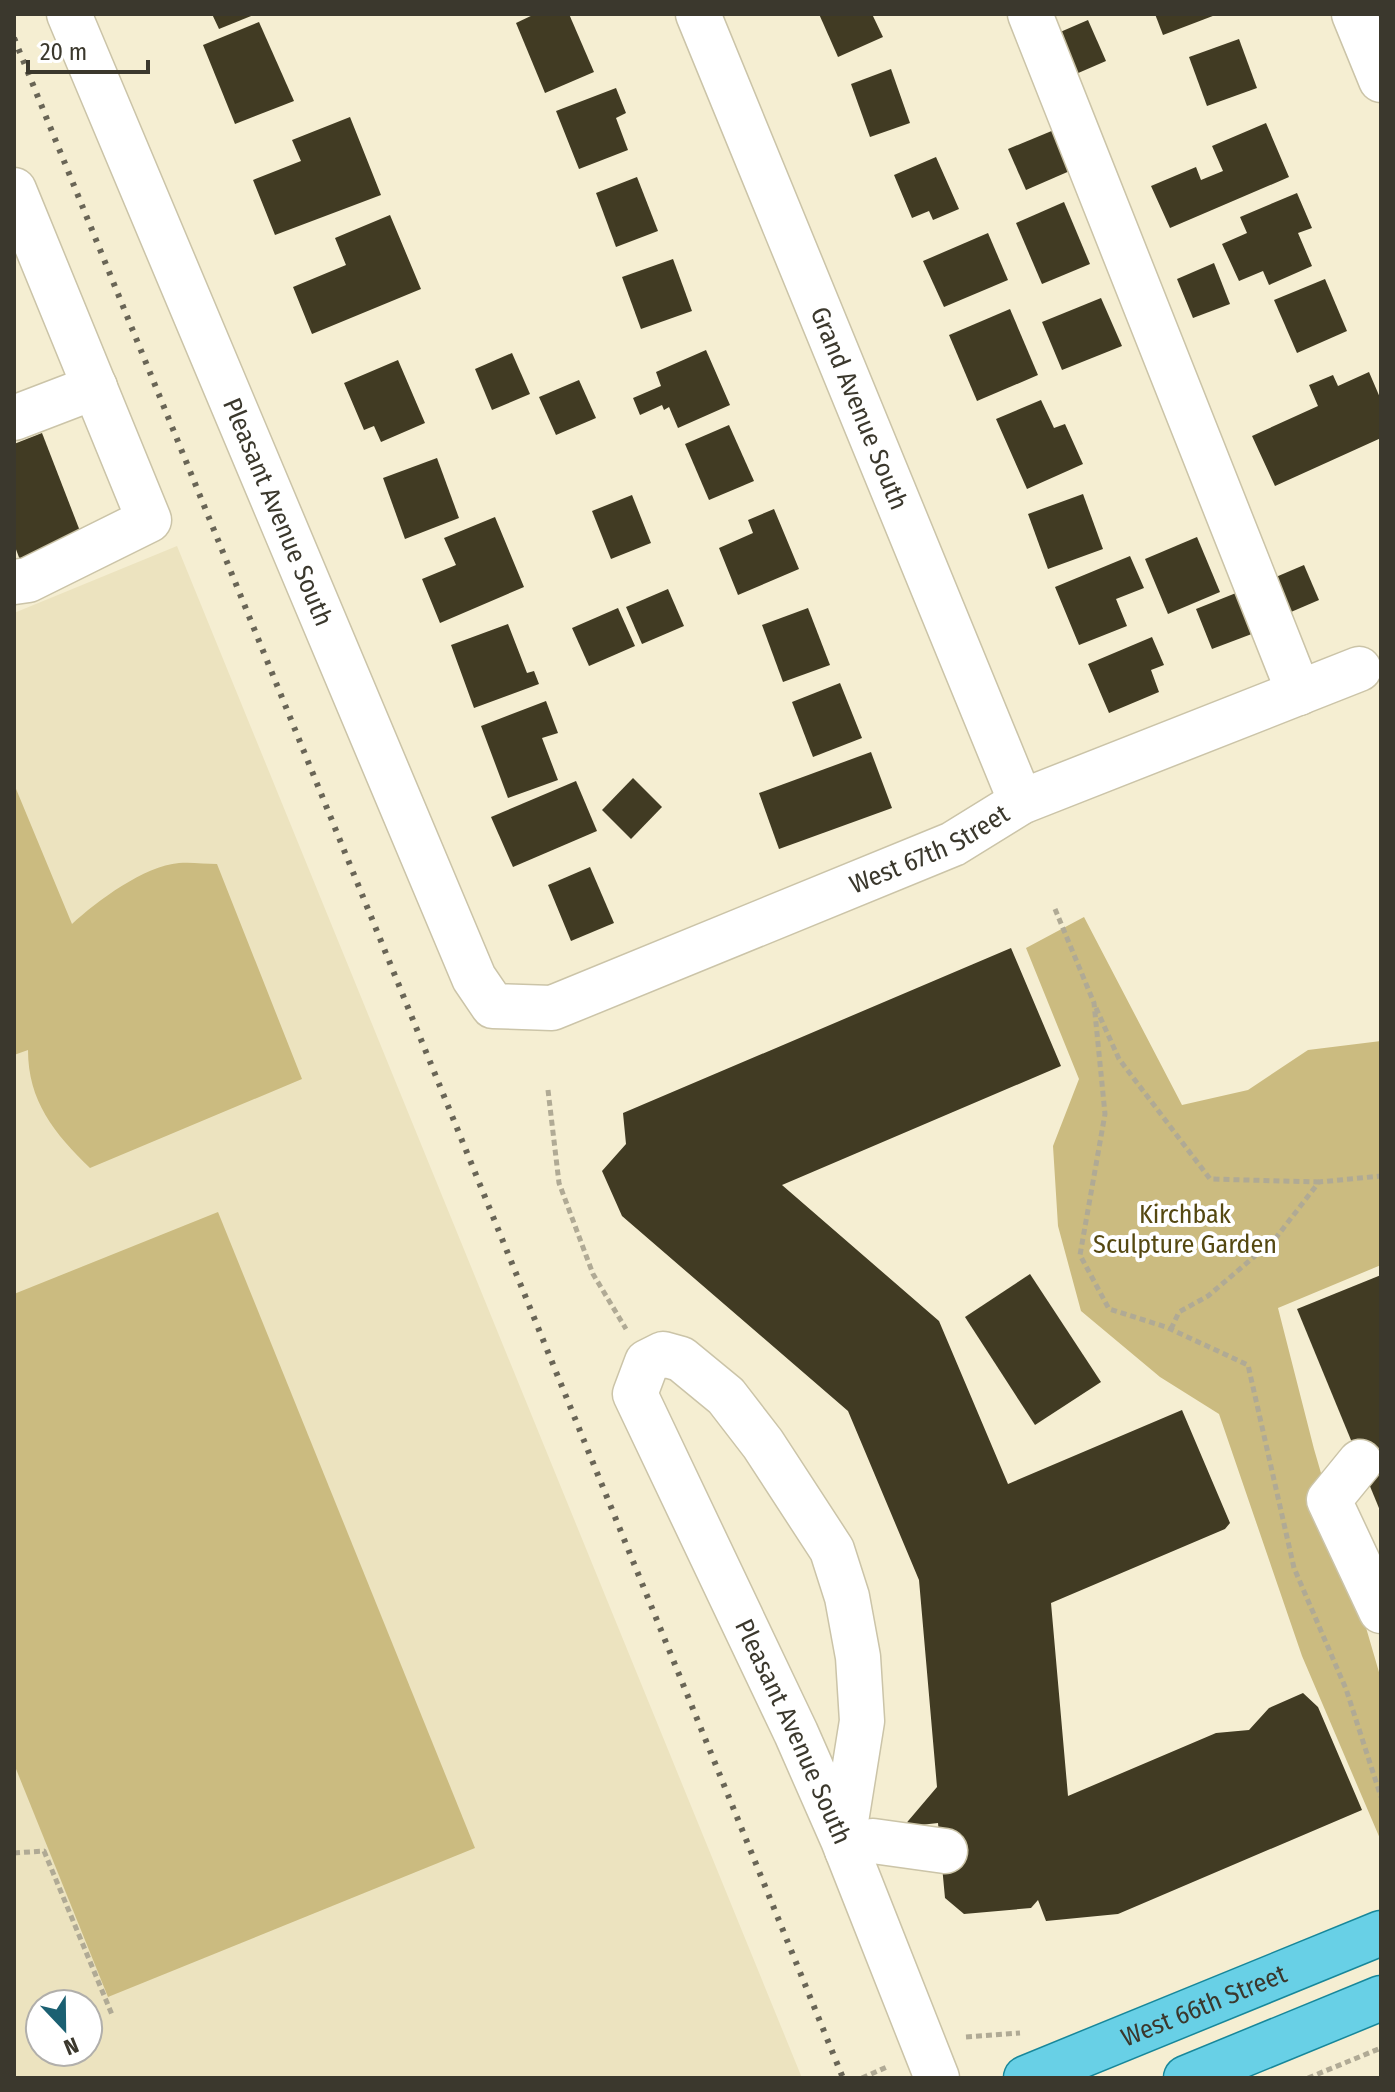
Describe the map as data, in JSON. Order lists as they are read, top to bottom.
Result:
{
  "streets": {
    "main road": ["West 66th Street"],
    "street": ["Grand Avenue South", "Pleasant Avenue South", "West 67th Street"]
  },
  "crossings": [
    ["Grand Avenue South", "West 67th Street"],
    ["Pleasant Avenue South", "West 67th Street"]
  ],
  "parks": ["Kirchbak Sculpture Garden"],
  "scale_bar": "20 m",
  "north": "bottom"
}
